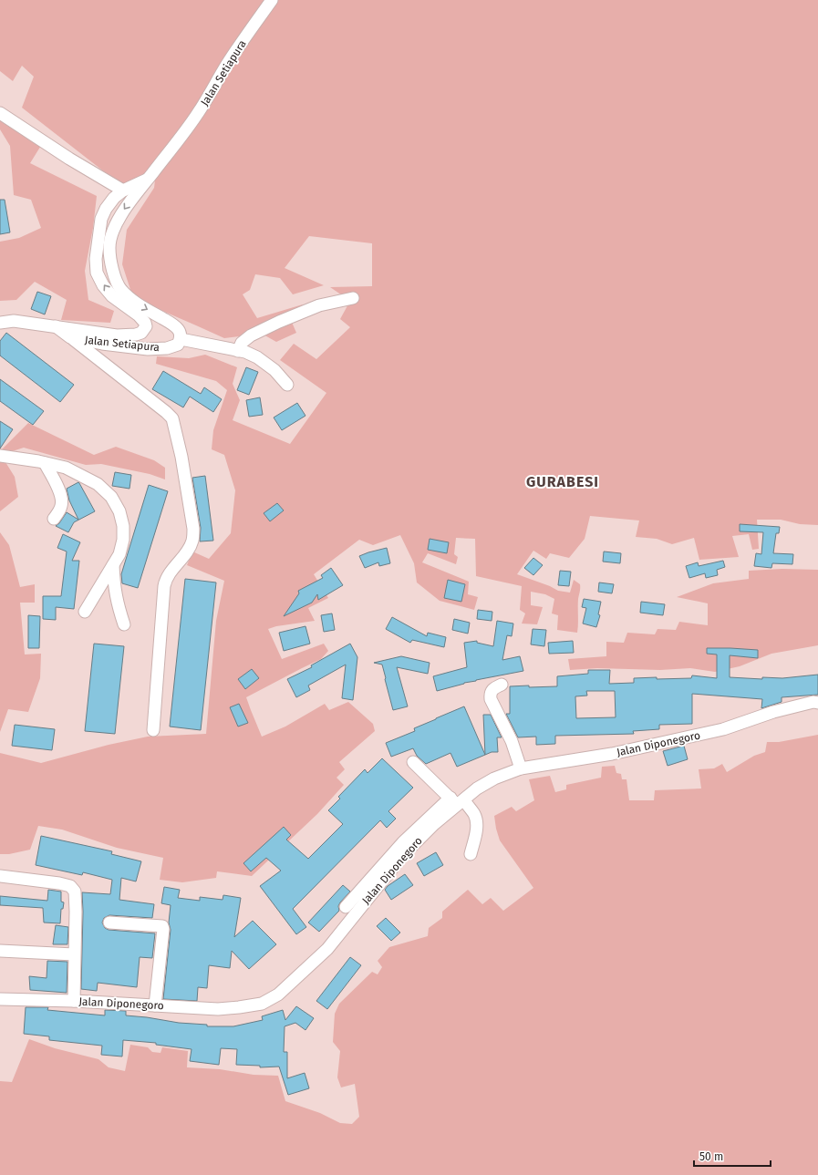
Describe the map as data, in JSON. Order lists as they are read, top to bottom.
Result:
{
  "streets": {
    "street": ["Jalan Setiapura", "Jalan Diponegoro"]
  },
  "districts": ["GURABESI"],
  "scale_bar": "50 m"
}
